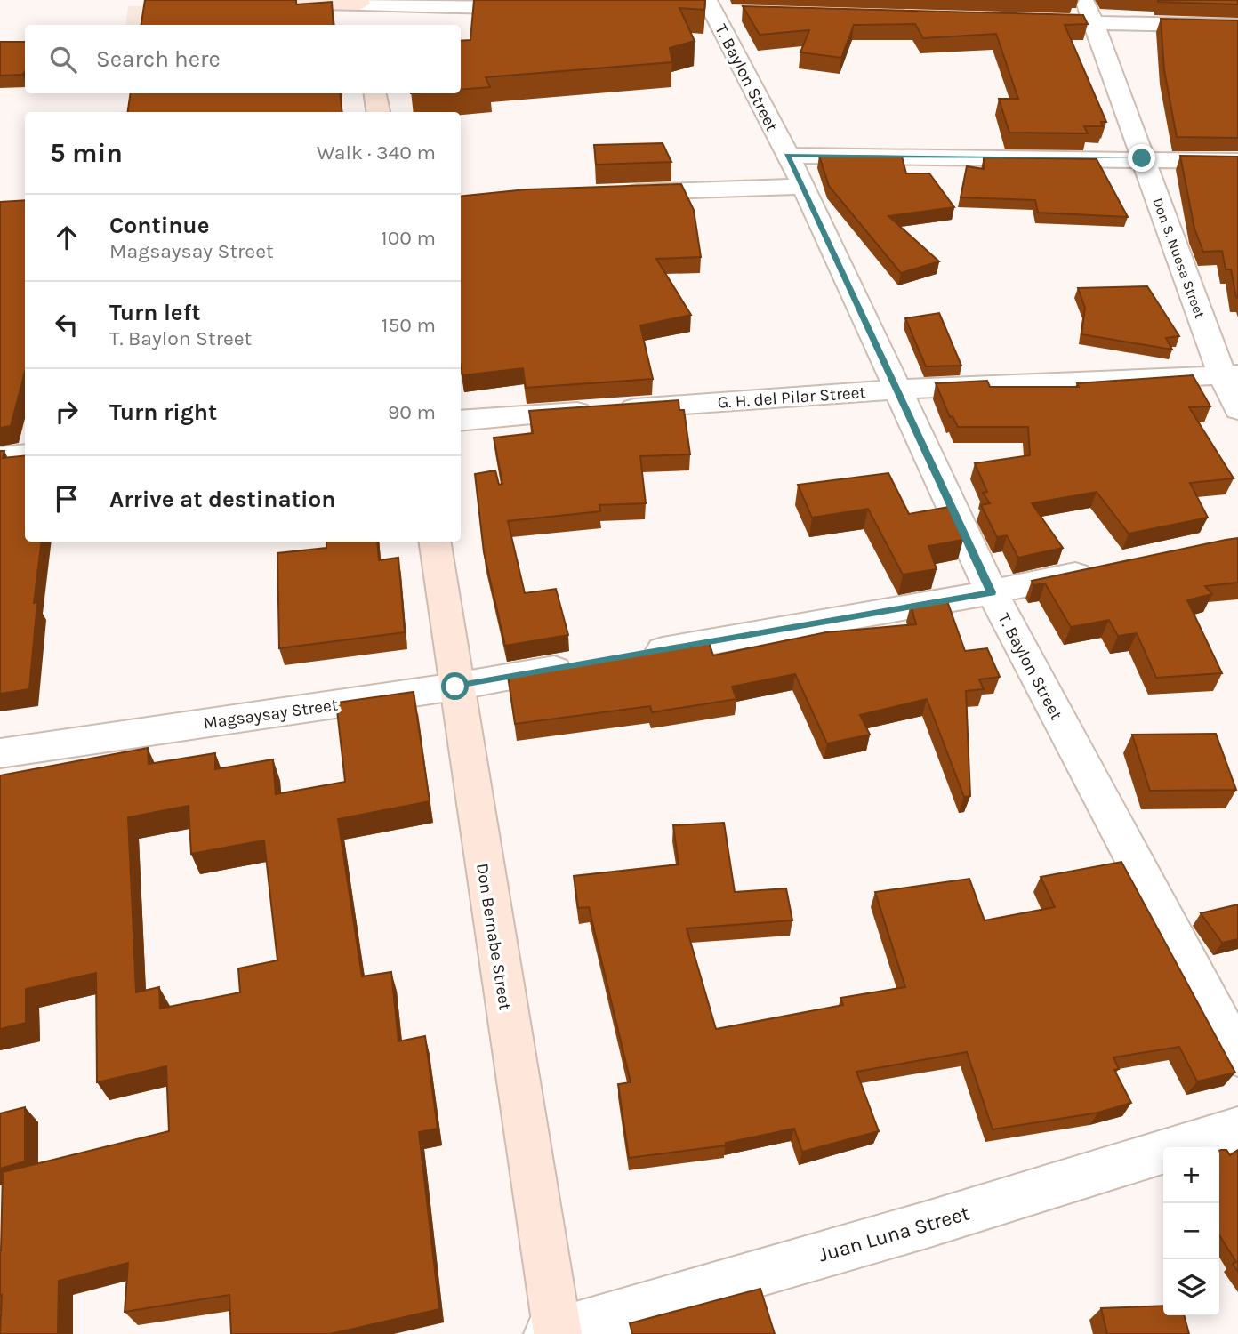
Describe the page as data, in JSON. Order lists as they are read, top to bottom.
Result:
{
  "streets": {
    "main road": ["Don Bernabe Street"],
    "street": [
      "T. Baylon Street",
      "Don S. Nuesa Street",
      "G. H. del Pilar Street",
      "Magsaysay Street",
      "Juan Luna Street"
    ]
  },
  "crossings": [
    ["T. Baylon Street", "G. H. del Pilar Street"],
    ["Don S. Nuesa Street", "G. H. del Pilar Street"],
    ["Magsaysay Street", "Don Bernabe Street"],
    ["Don Bernabe Street", "Juan Luna Street"]
  ],
  "page": {
    "search": "Search here",
    "heading": ["5 min", "Walk · 340 m"],
    "list": [
      ["Continue", "Magsaysay Street", "100 m"],
      ["Turn left", "T. Baylon Street", "150 m"],
      ["Turn right", "90 m"],
      "Arrive at destination"
    ],
    "map_buttons": ["+", "−"]
  }
}
